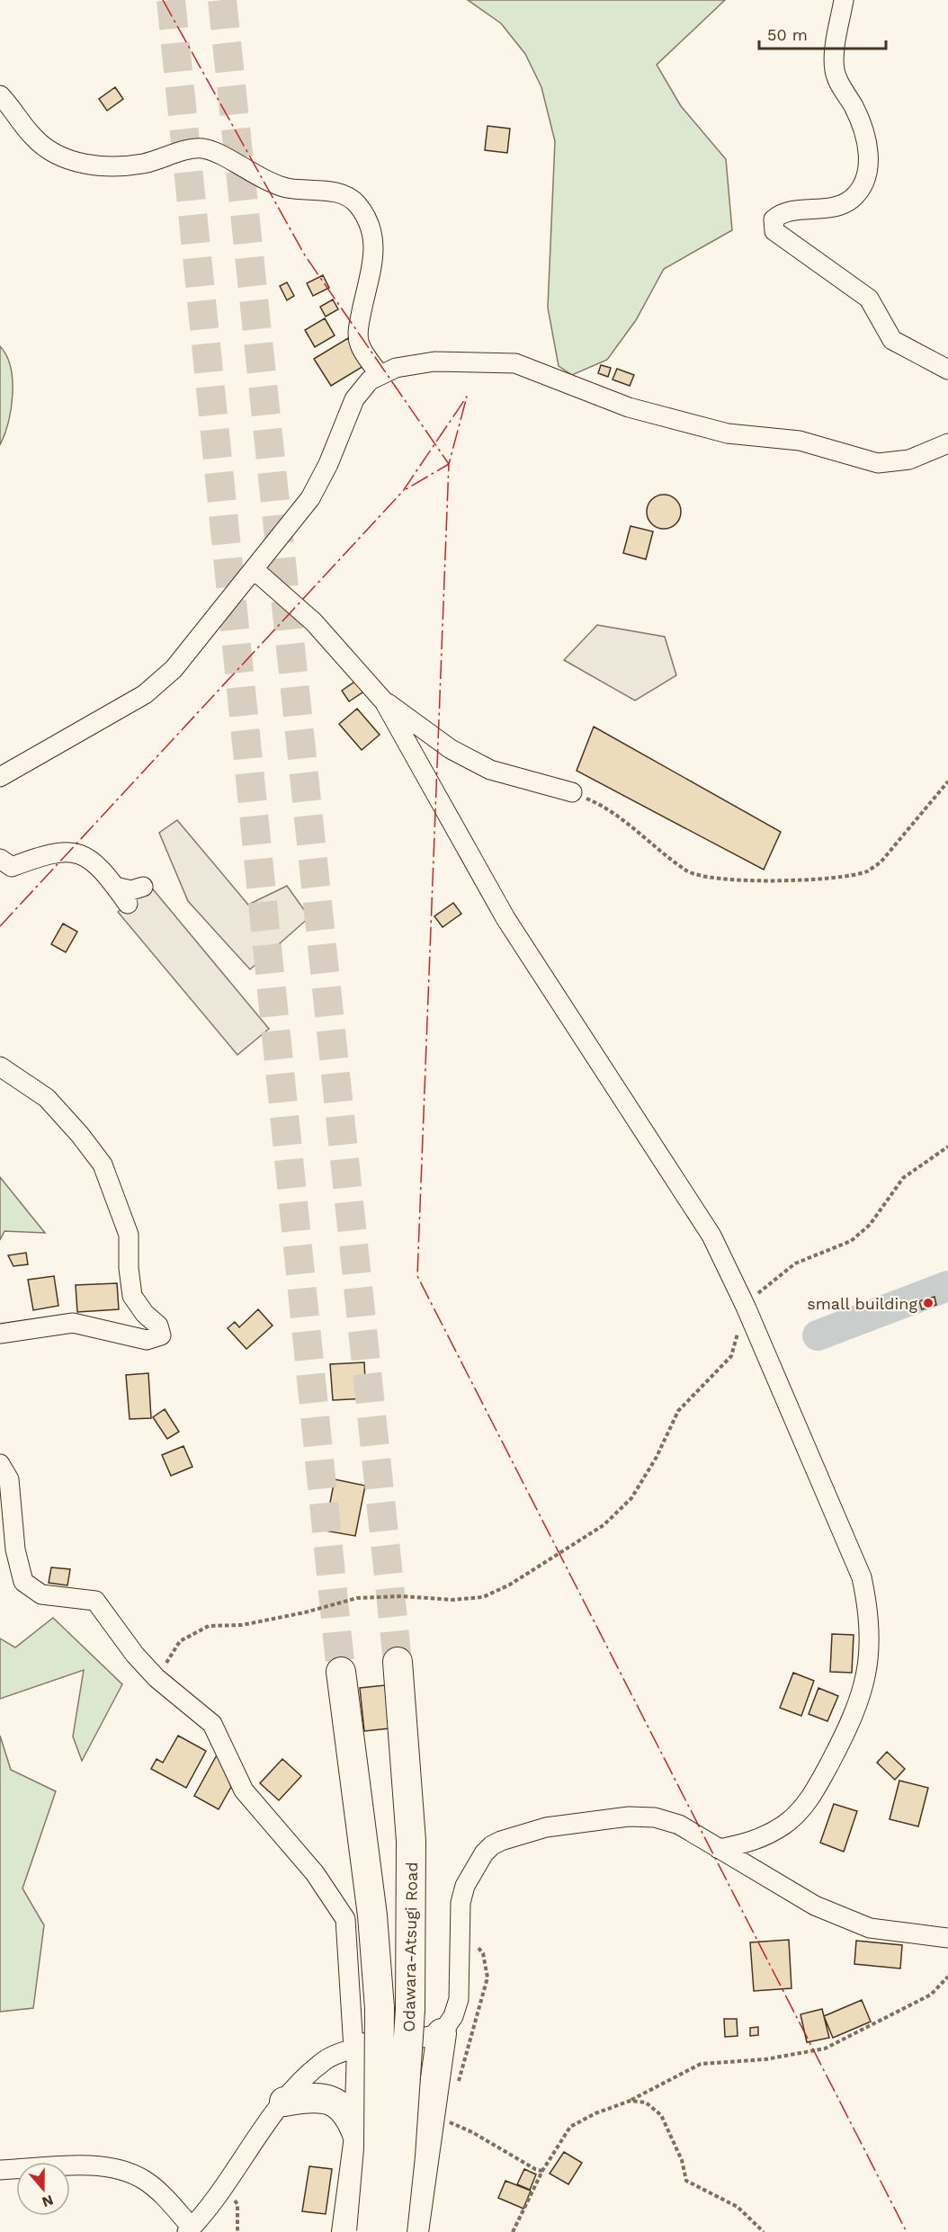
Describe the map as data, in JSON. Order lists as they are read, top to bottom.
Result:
{
  "streets": {
    "highway": ["Odawara-Atsugi Road"]
  },
  "places": ["small building"],
  "scale_bar": "50 m",
  "north": "bottom"
}
